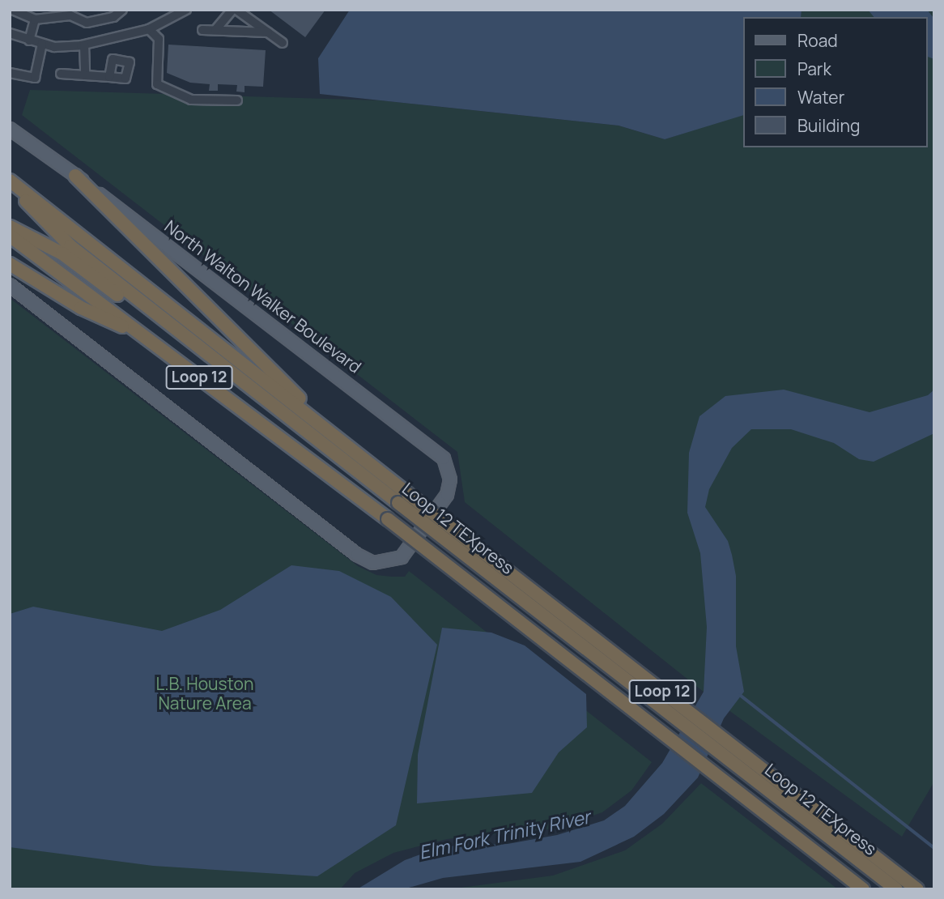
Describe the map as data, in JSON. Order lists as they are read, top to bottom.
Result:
{
  "streets": {
    "highway": ["Loop 12", "Loop 12 TEXpress"],
    "main road": ["North Walton Walker Boulevard"]
  },
  "crossings": [
    ["Loop 12", "Loop 12 TEXpress"]
  ],
  "water": ["Elm Fork Trinity River"],
  "parks": ["L.B. Houston Nature Area"],
  "legend": [
    "Road",
    "Park",
    "Water",
    "Building"
  ]
}
